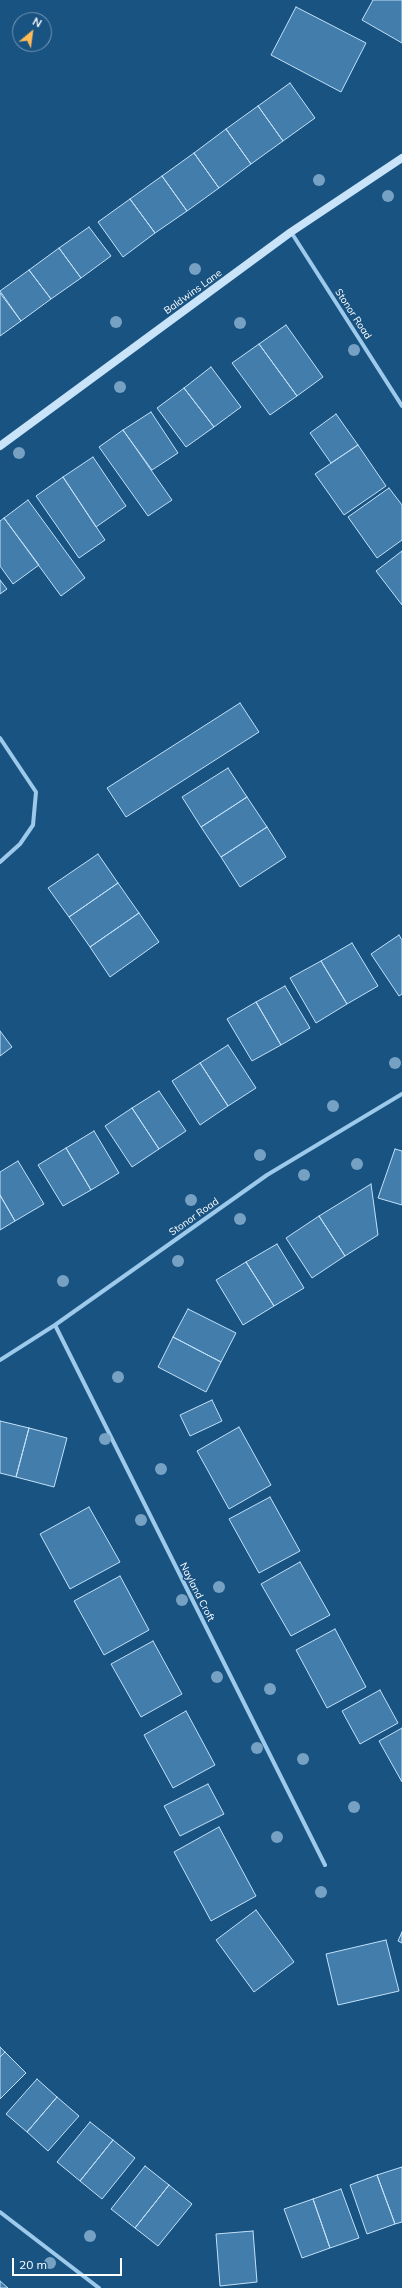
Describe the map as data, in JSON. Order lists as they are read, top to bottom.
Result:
{
  "streets": {
    "street": ["Baldwins Lane", "Stonor Road", "Nayland Croft"]
  },
  "crossings": [
    ["Baldwins Lane", "Stonor Road"],
    ["Stonor Road", "Nayland Croft"]
  ],
  "scale_bar": "20 m",
  "north": "top right"
}
